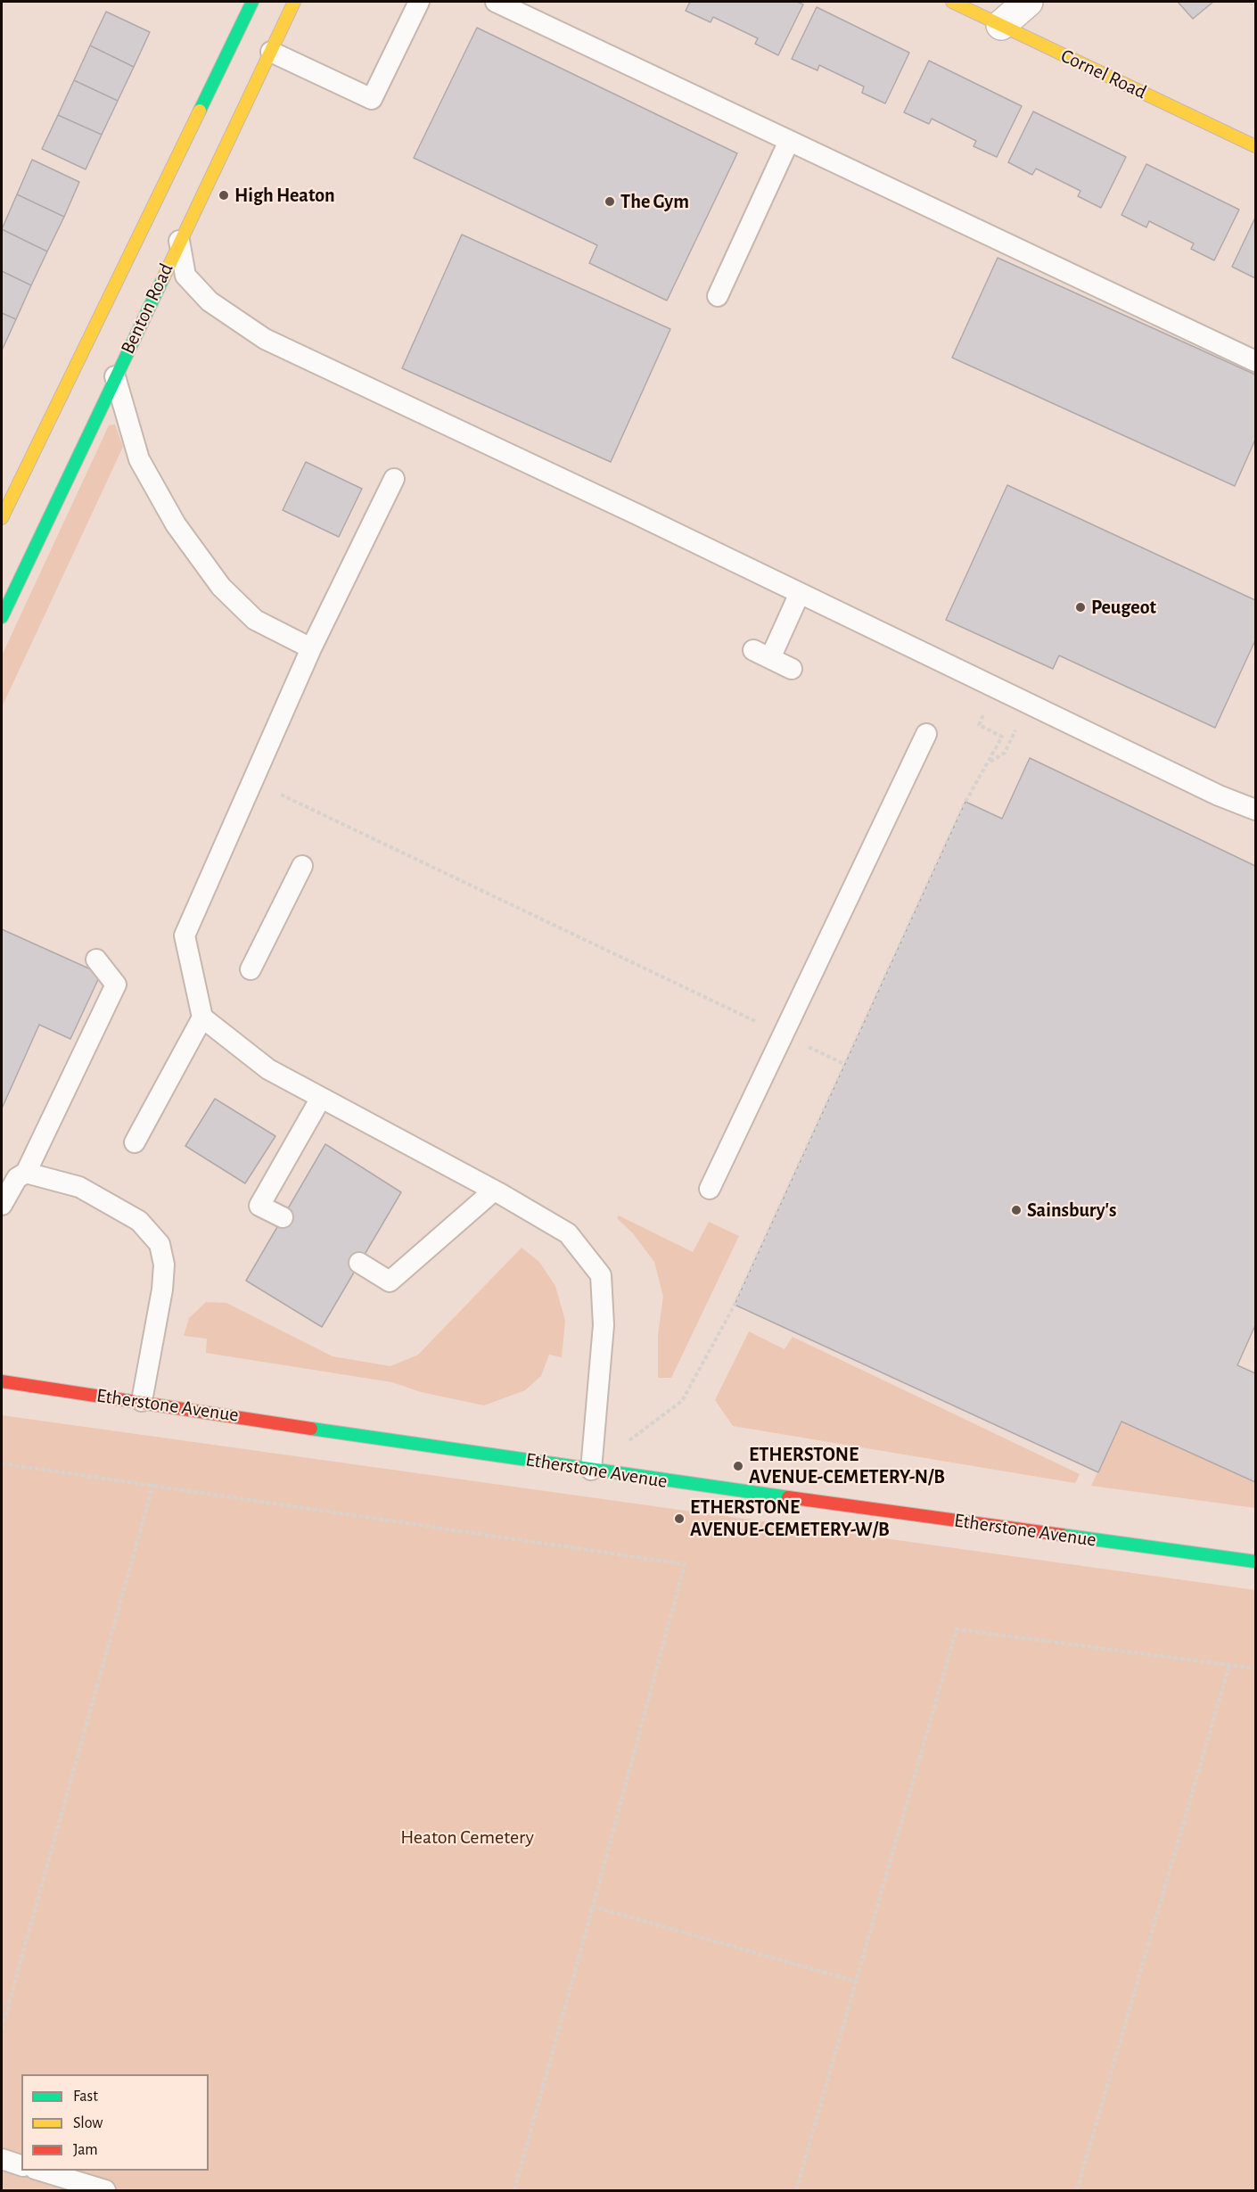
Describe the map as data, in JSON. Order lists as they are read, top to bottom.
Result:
{
  "streets": {
    "street": ["Cornel Road", "Benton Road", "Etherstone Avenue"]
  },
  "parks": ["Heaton Cemetery"],
  "places": [
    "High Heaton",
    "The Gym",
    "Peugeot",
    "Sainsbury's",
    "ETHERSTONE AVENUE-CEMETERY-N/B",
    "ETHERSTONE AVENUE-CEMETERY-W/B"
  ],
  "legend": ["Fast", "Slow", "Jam"]
}
